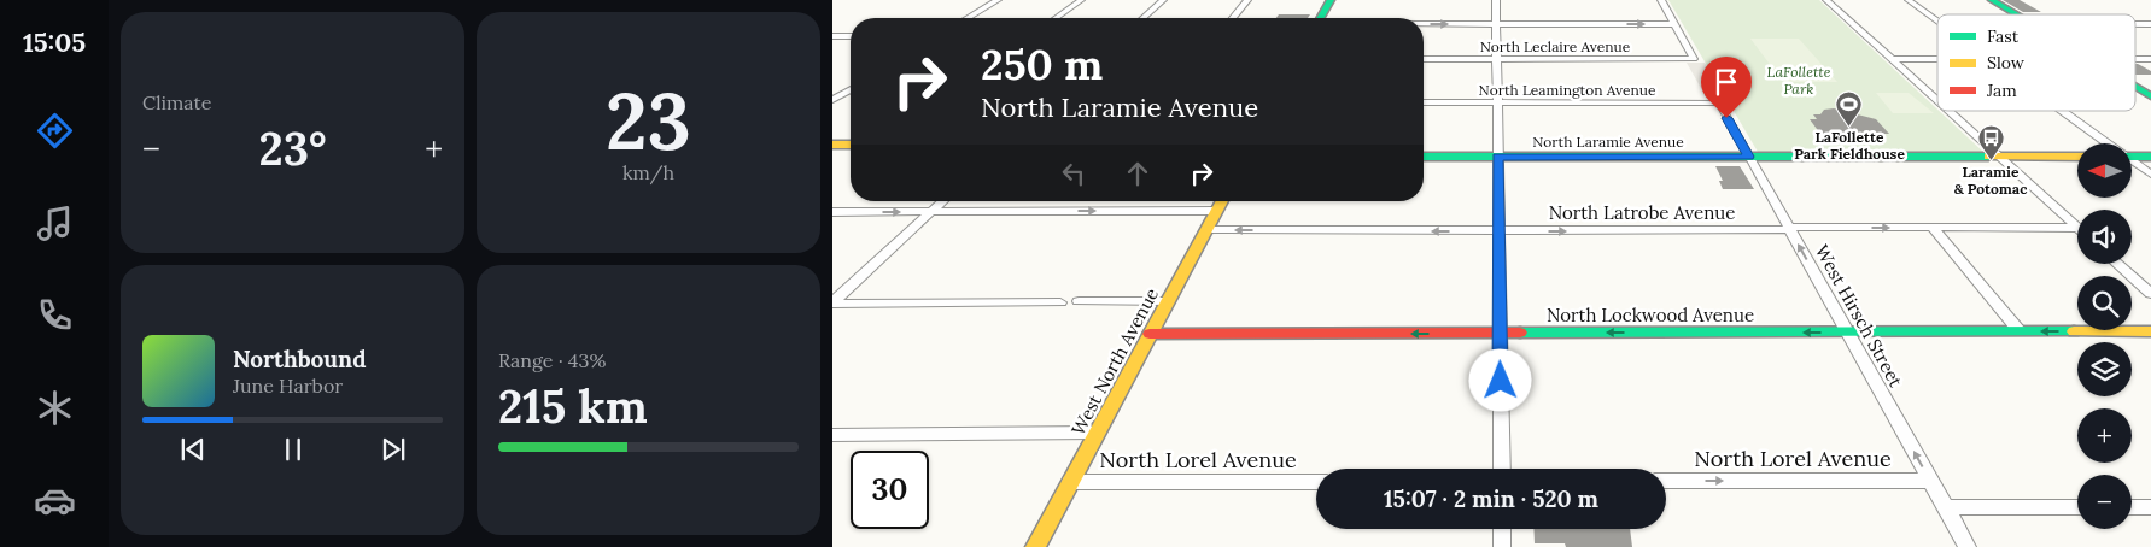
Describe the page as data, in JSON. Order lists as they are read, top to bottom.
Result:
{
  "streets": {
    "street": [
      "North Leclaire Avenue",
      "North Leamington Avenue",
      "North Laramie Avenue",
      "North Latrobe Avenue",
      "North Lockwood Avenue",
      "West Hirsch Street",
      "West North Avenue",
      "North Lorel Avenue"
    ]
  },
  "crossings": [
    ["North Leamington Avenue", "West Hirsch Street"],
    ["North Laramie Avenue", "West Hirsch Street"],
    ["North Latrobe Avenue", "West Hirsch Street"],
    ["North Latrobe Avenue", "West North Avenue"],
    ["North Lockwood Avenue", "West Hirsch Street"],
    ["North Lockwood Avenue", "West North Avenue"],
    ["West Hirsch Street", "North Lorel Avenue"],
    ["West North Avenue", "North Lorel Avenue"]
  ],
  "one_way": ["North Lockwood Avenue", "West Hirsch Street"],
  "parks": ["LaFollette Park"],
  "places": {
    "sports": ["LaFollette Park Fieldhouse"],
    "bus stop": ["Laramie & Potomac"]
  },
  "legend": ["Fast", "Slow", "Jam"],
  "north": "left",
  "page": {
    "tabs": "15:05",
    "tile": [
      "Climate",
      ["23", "km/h"],
      ["Range · 43%", "215 km"]
    ],
    "turn": ["250 m", "North Laramie Avenue"],
    "heat": ["−", "23°", "+"],
    "map_buttons": ["+", "−"],
    "song": ["Northbound", "June Harbor"],
    "limit": "30",
    "trip": "15:07 · 2 min · 520 m"
  }
}
